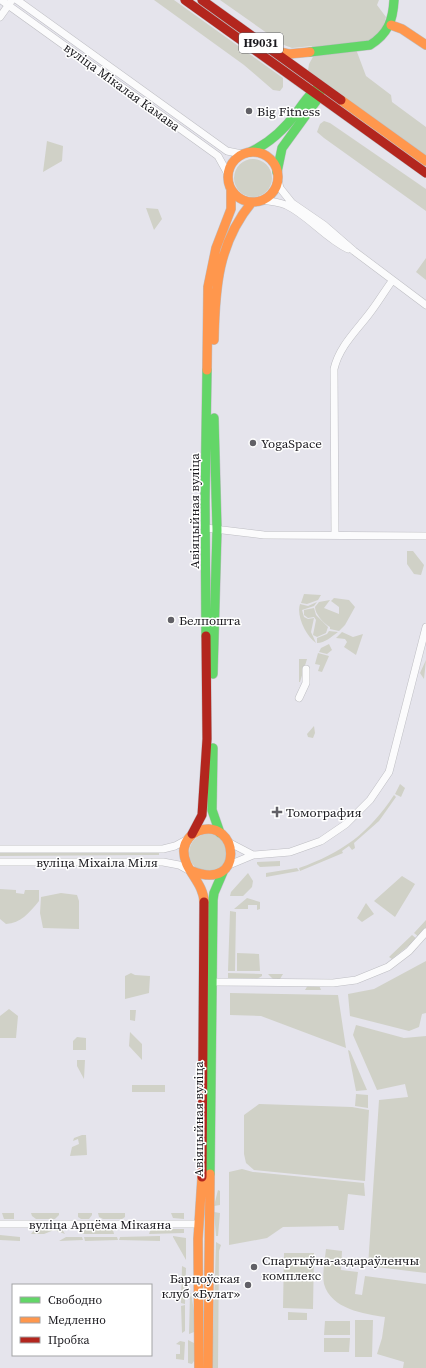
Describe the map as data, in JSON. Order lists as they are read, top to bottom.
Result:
{
  "streets": {
    "main road": ["Н9031", "Авіяцыйная вуліца"],
    "street": ["вуліца Мікалая Камава", "вуліца Міхаіла Міля", "вуліца Арцёма Мікаяна"]
  },
  "crossings": [
    ["вуліца Мікалая Камава", "Авіяцыйная вуліца"],
    ["Авіяцыйная вуліца", "вуліца Міхаіла Міля"]
  ],
  "places": {
    "other": [
      "Big Fitness",
      "YogaSpace",
      "Белпошта",
      "Спартыўна-аздараўленчы комплекс",
      "Барцоўская клуб «Булат»"
    ],
    "health": ["Томография"]
  },
  "legend": ["Свободно", "Медленно", "Пробка"]
}
